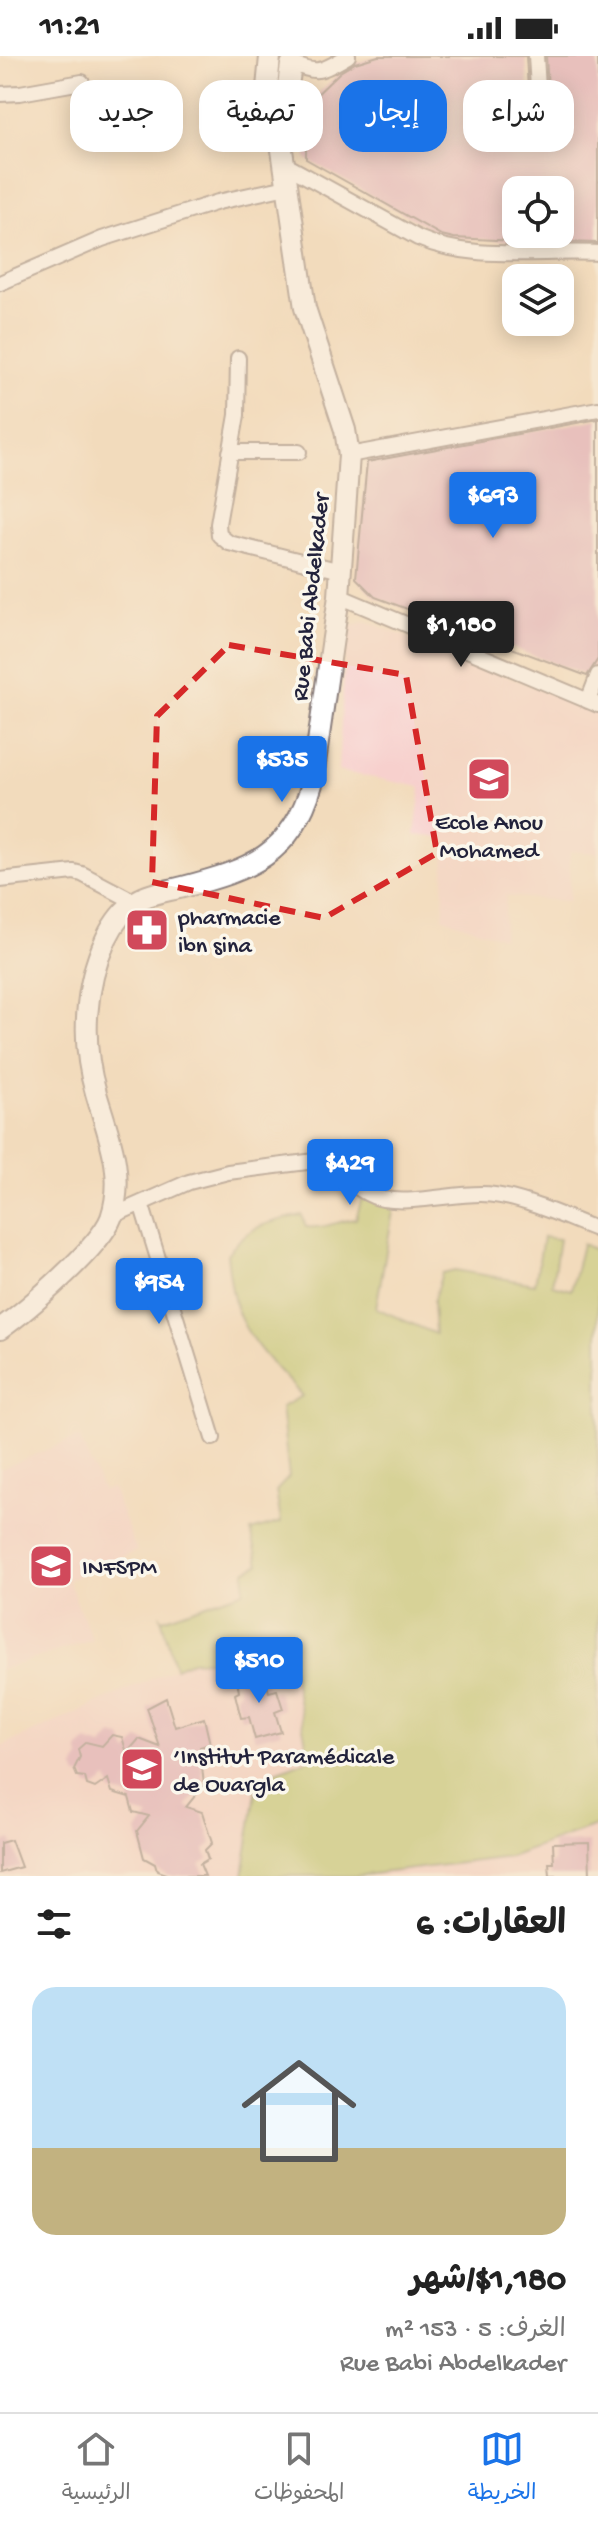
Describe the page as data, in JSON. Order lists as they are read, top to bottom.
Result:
{
  "streets": {
    "main road": ["Rue Babi Abdelkader"]
  },
  "places": {
    "school or university": ["Ecole Anou Mohamed", "INFSPM", "’Institut Paramédicale de Ouargla"],
    "pharmacy": ["pharmacie ibn sina"]
  },
  "page": {
    "status": "11:21",
    "chip": [
      "شراء",
      "إيجار",
      "تصفية",
      "جديد"
    ],
    "price": [
      "$693",
      "$1,180",
      "$535",
      "$429",
      "$954",
      "$510"
    ],
    "heading": "العقارات: 6",
    "list": [
      {
        "name": "$1,180/شهر",
        "note": "الغرف: 5 · 153 m² · Rue Babi Abdelkader"
      }
    ],
    "tabs": ["الخريطة", "المحفوظات", "الرئيسية"]
  }
}
